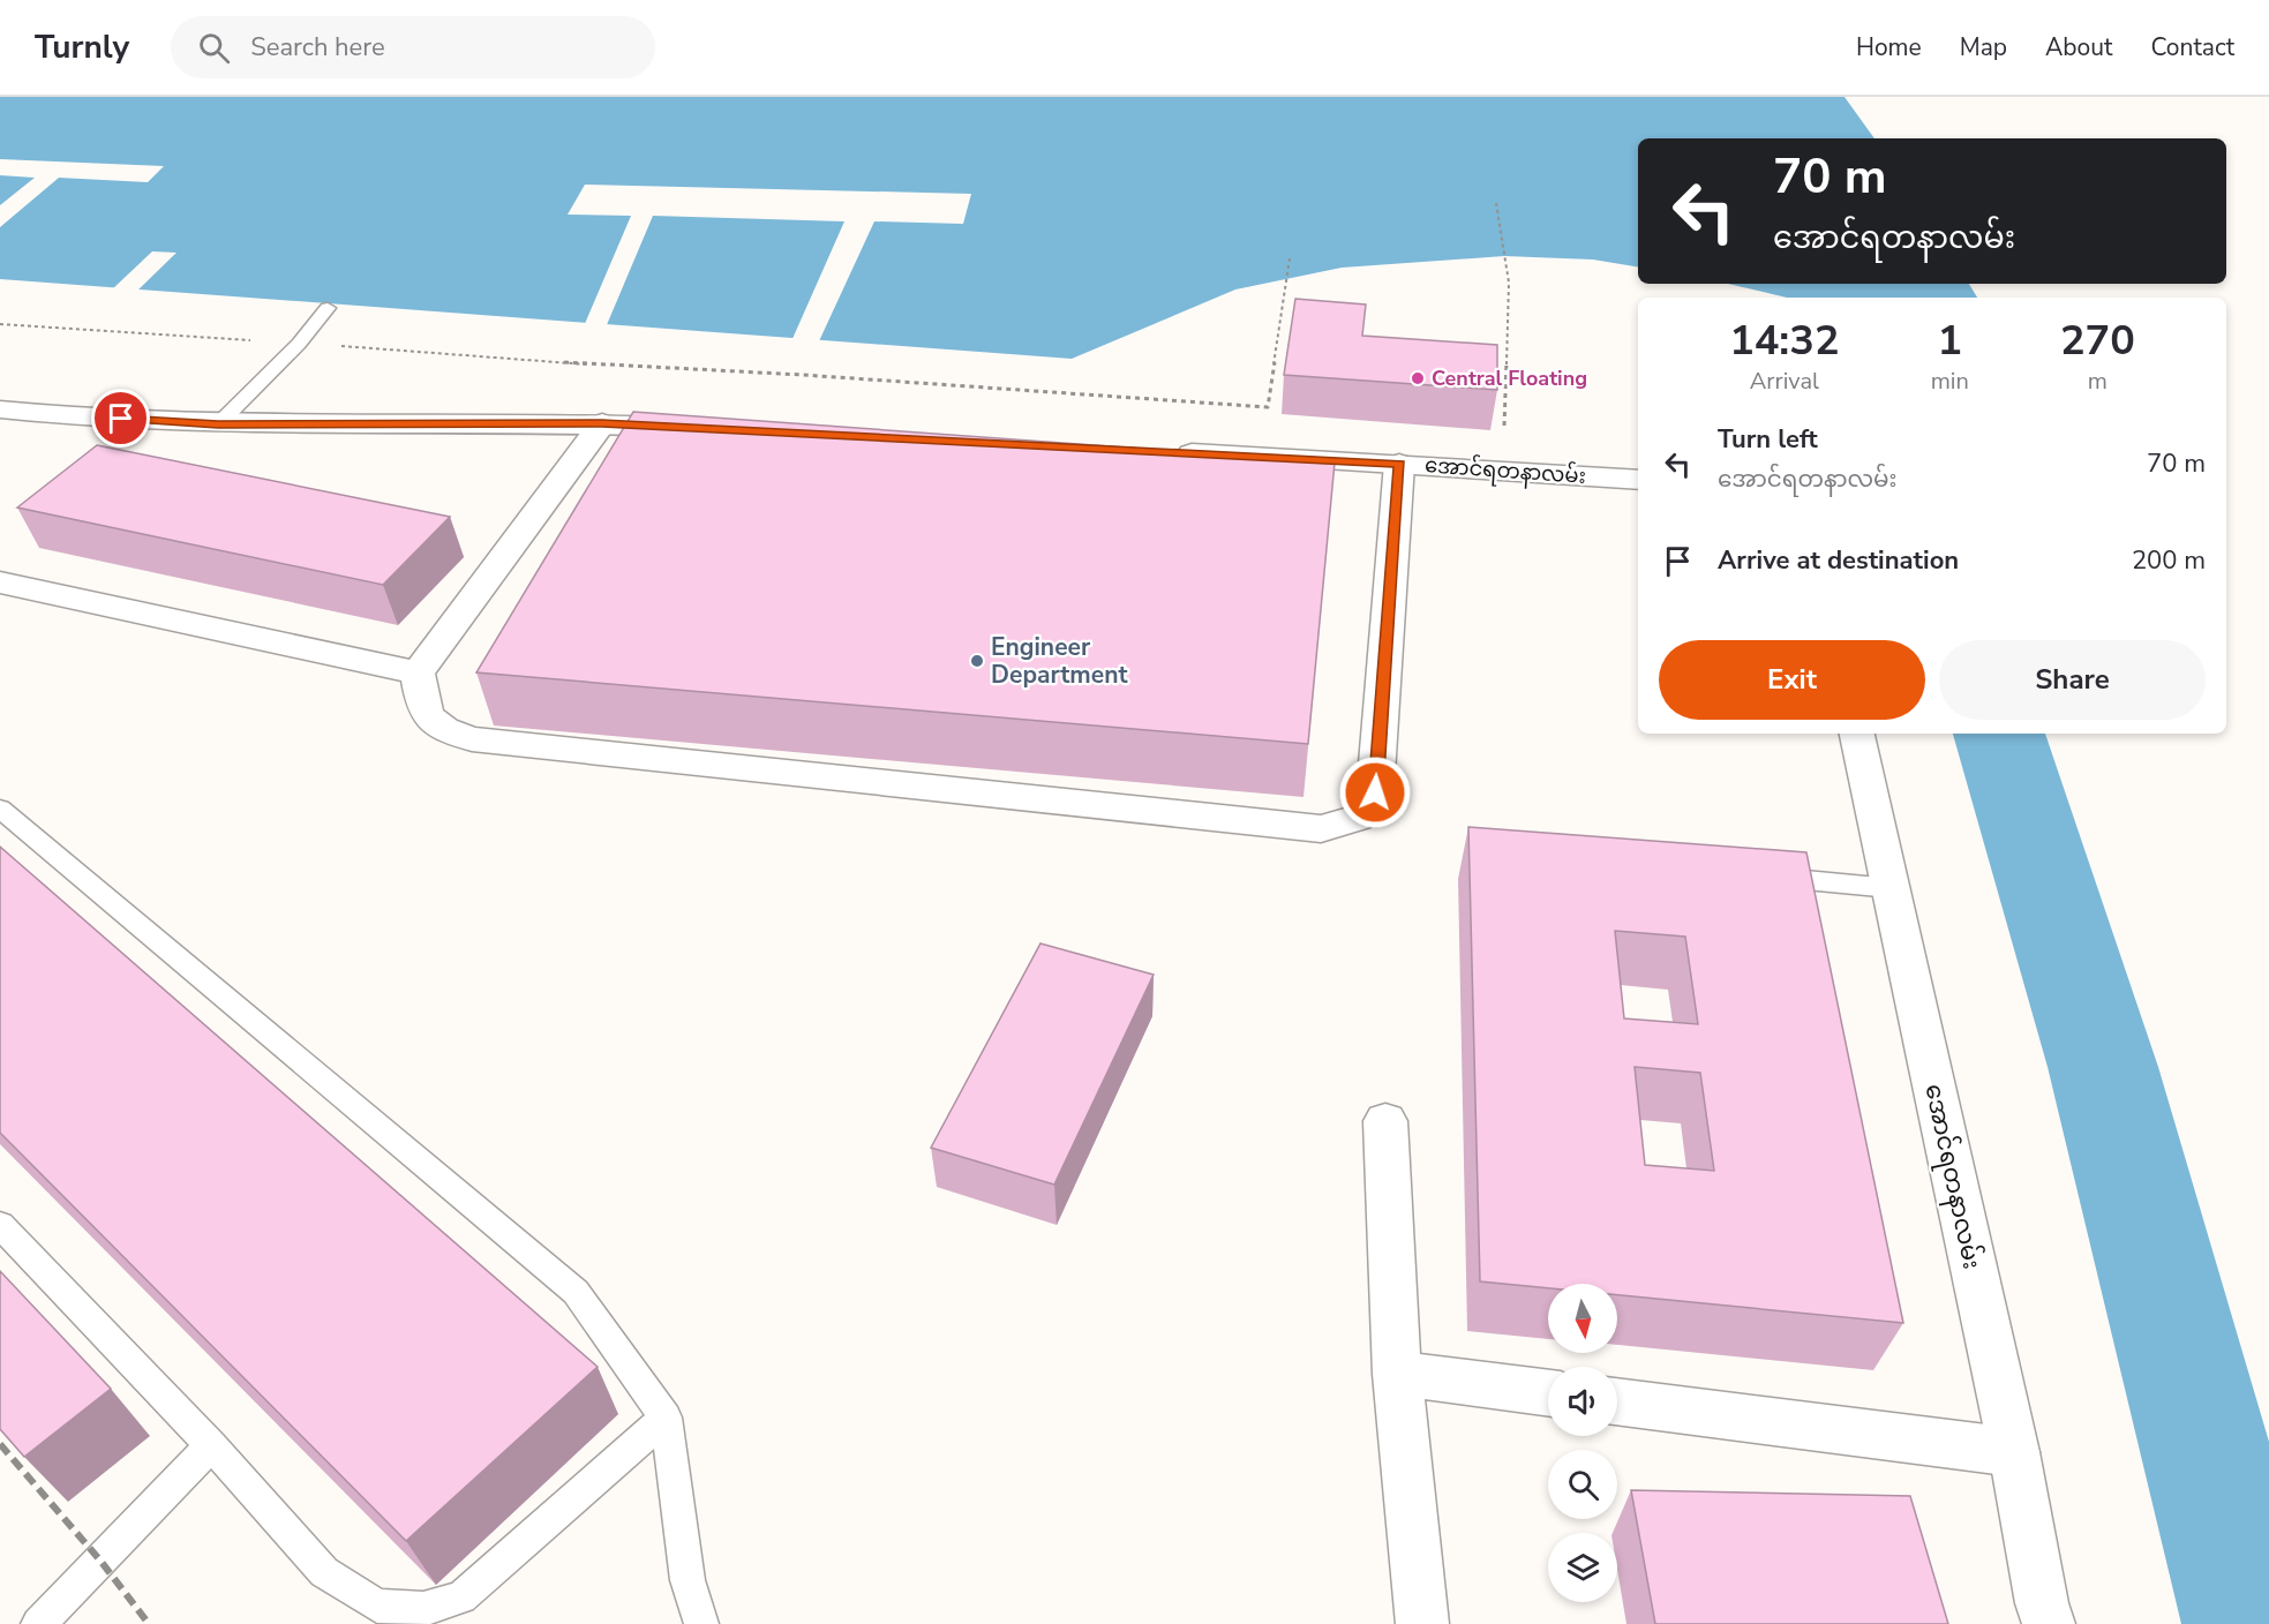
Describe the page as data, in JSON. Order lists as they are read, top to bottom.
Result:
{
  "streets": {
    "street": ["အောင်ရတနာလမ်း"]
  },
  "places": ["Central Floating", "Engineer Department"],
  "north": "bottom",
  "page": {
    "header": "Turnly",
    "search": "Search here",
    "nav": [
      "Home",
      "Map",
      "About",
      "Contact"
    ],
    "turn": ["70 m", "အောင်ရတနာလမ်း"],
    "eta": [
      "14:32",
      "Arrival",
      "1",
      "min",
      "270",
      "m"
    ],
    "list": [
      {
        "name": "Turn left",
        "note": "အောင်ရတနာလမ်း",
        "value": "70 m"
      },
      {
        "name": "Arrive at destination",
        "value": "200 m"
      }
    ],
    "buttons": ["Exit", "Share"]
  }
}
